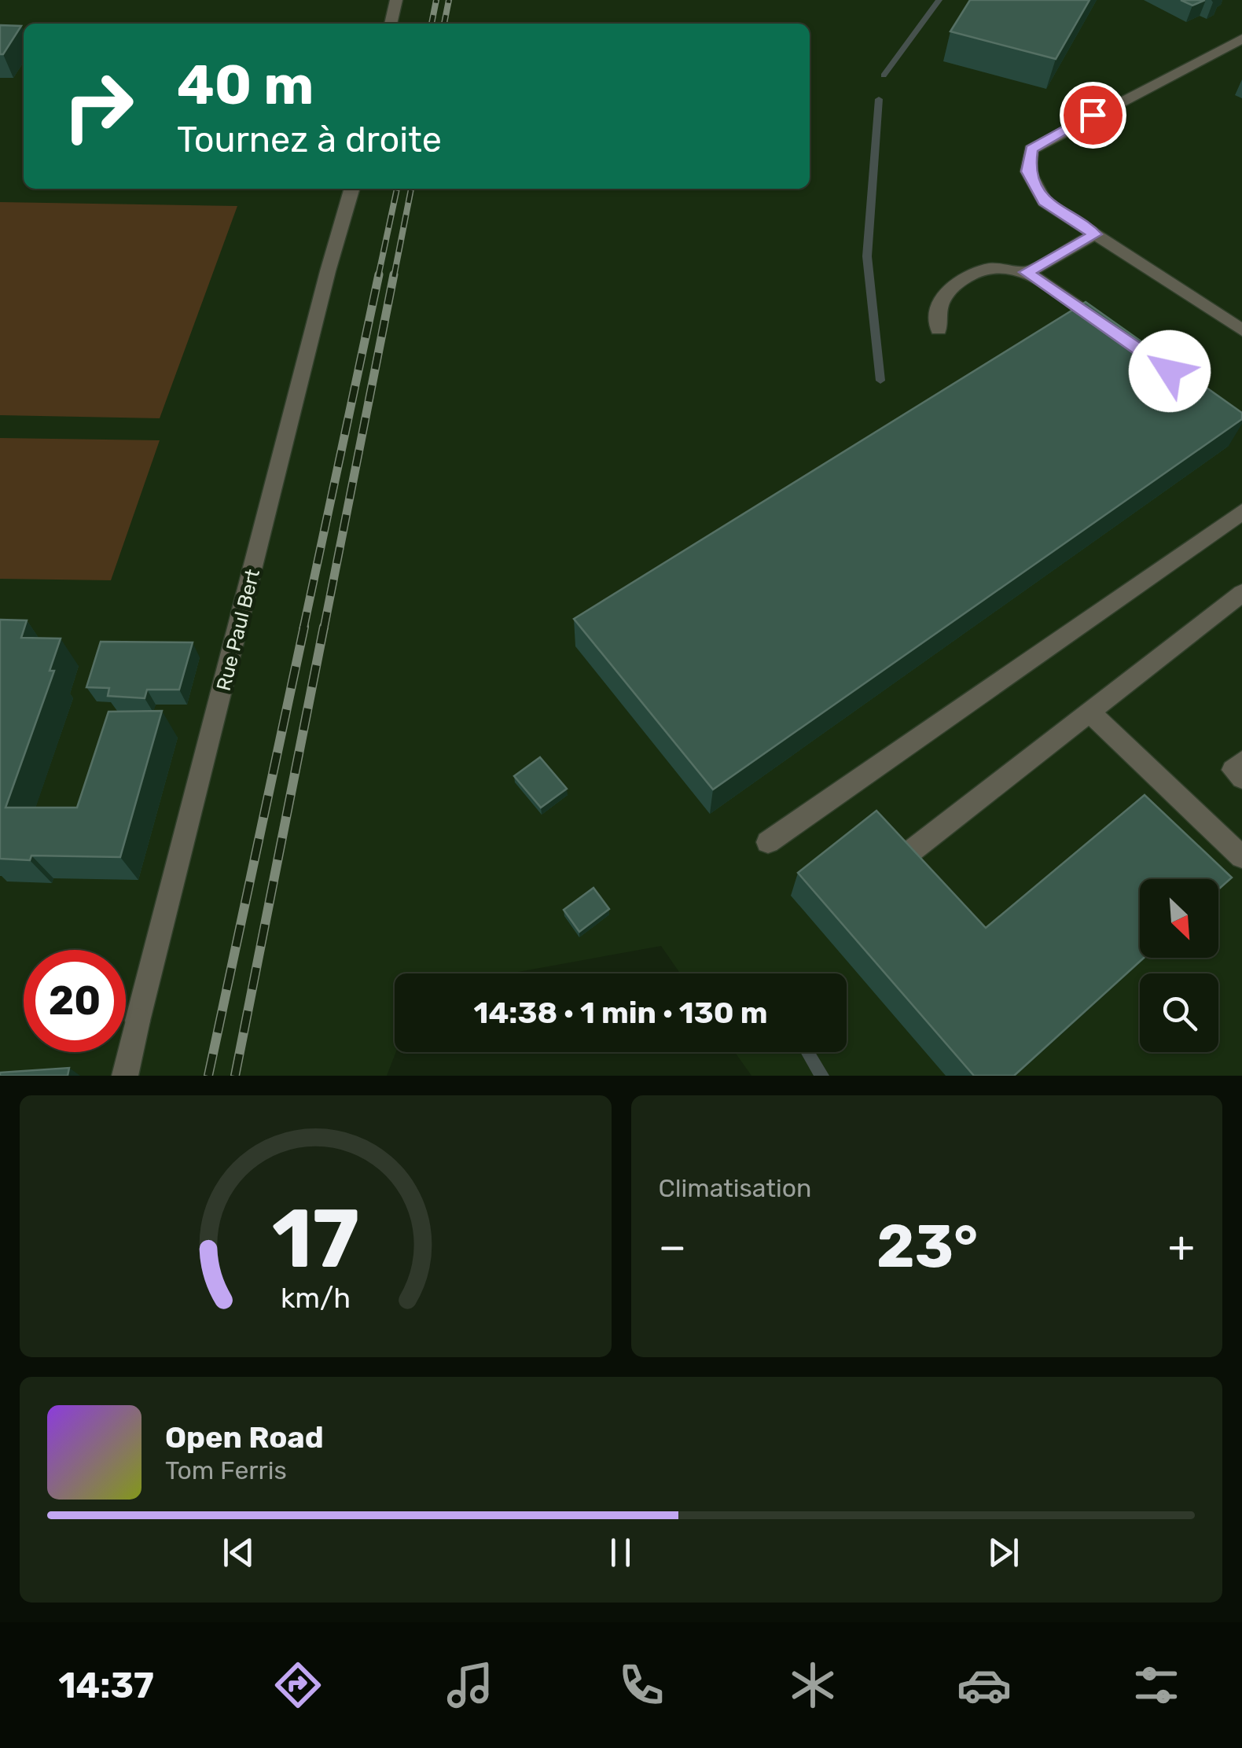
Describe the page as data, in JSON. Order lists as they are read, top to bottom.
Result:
{
  "streets": {
    "street": ["Rue Paul Bert"]
  },
  "north": "bottom right",
  "page": {
    "turn": ["40 m", "Tournez à droite"],
    "limit": "20",
    "trip": "14:38 · 1 min · 130 m",
    "tile": "Climatisation",
    "heat": ["−", "23°", "+"],
    "song": ["Open Road", "Tom Ferris"],
    "tabs": "14:37",
    "gauge": ["17", "km/h"]
  }
}
